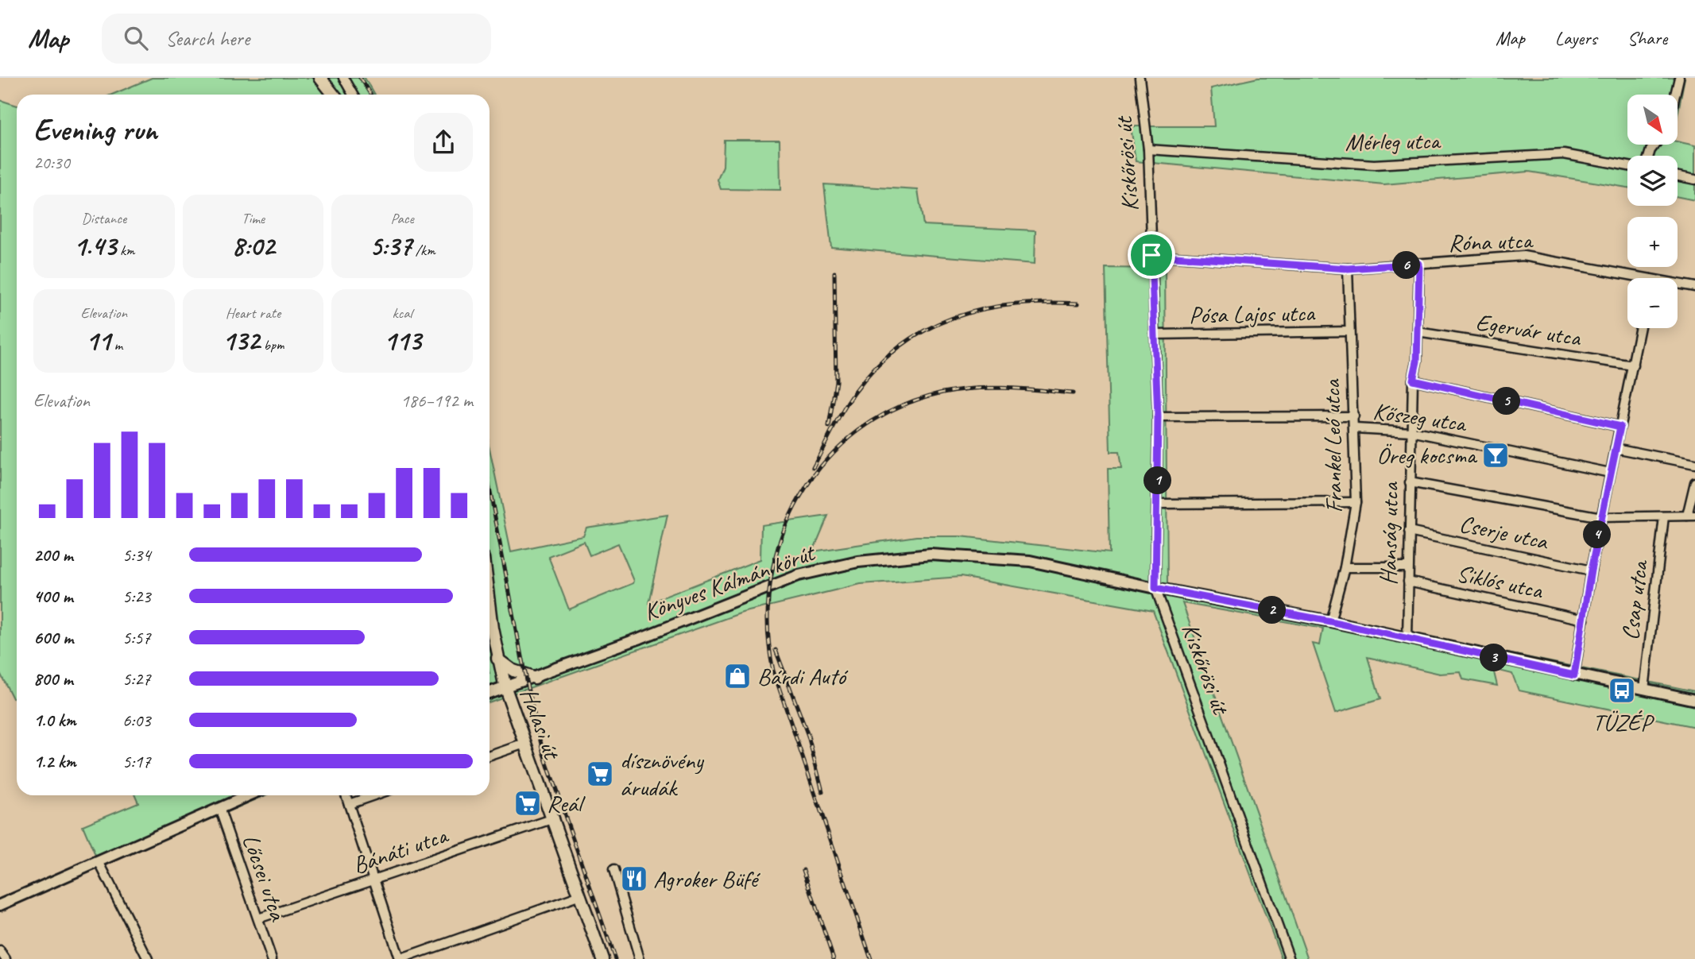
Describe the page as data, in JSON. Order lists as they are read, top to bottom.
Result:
{
  "streets": {
    "main road": ["Halasi út"],
    "street": [
      "Mérleg utca",
      "Kiskőrösi út",
      "Róna utca",
      "Pósa Lajos utca",
      "Egervár utca",
      "Kőszeg utca",
      "Frankel Leó utca",
      "Cserje utca",
      "Hanság utca",
      "Siklós utca",
      "Könyves Kálmán körút",
      "Csap utca",
      "Bánáti utca",
      "Lőcsei utca"
    ]
  },
  "crossings": [
    ["Mérleg utca", "Kiskőrösi út"],
    ["Kiskőrösi út", "Róna utca"],
    ["Kiskőrösi út", "Pósa Lajos utca"],
    ["Kiskőrösi út", "Könyves Kálmán körút"],
    ["Róna utca", "Frankel Leó utca"],
    ["Róna utca", "Hanság utca"],
    ["Pósa Lajos utca", "Frankel Leó utca"],
    ["Egervár utca", "Hanság utca"],
    ["Kőszeg utca", "Frankel Leó utca"],
    ["Kőszeg utca", "Hanság utca"],
    ["Frankel Leó utca", "Könyves Kálmán körút"],
    ["Cserje utca", "Hanság utca"],
    ["Hanság utca", "Siklós utca"],
    ["Hanság utca", "Könyves Kálmán körút"],
    ["Könyves Kálmán körút", "Csap utca"],
    ["Könyves Kálmán körút", "Halasi út"],
    ["Halasi út", "Bánáti utca"],
    ["Bánáti utca", "Lőcsei utca"]
  ],
  "places": {
    "bar": ["Öreg kocsma"],
    "shop": ["Bárdi Autó"],
    "bus stop": ["TÜZÉP"],
    "supermarket": ["dísznövény árudák", "Reál"],
    "restaurant": ["Agroker Büfé"]
  },
  "north": "bottom right",
  "page": {
    "header": "Map",
    "search": "Search here",
    "nav": ["Map", "Layers", "Share"],
    "map_buttons": ["+", "−"],
    "heading": ["Evening run", "20:30"],
    "stats": [
      ["Distance", "1.43 km"],
      ["Time", "8:02"],
      ["Pace", "5:37 /km"],
      ["Elevation", "11 m"],
      ["Heart rate", "132 bpm"],
      ["kcal", "113"]
    ],
    "pins": [
      "6",
      "5",
      "1",
      "4",
      "2",
      "3"
    ],
    "chart": ["Elevation", "186–192 m"],
    "list": [
      {
        "name": "200 m",
        "note": "5:34"
      },
      {
        "name": "400 m",
        "note": "5:23"
      },
      {
        "name": "600 m",
        "note": "5:57"
      },
      {
        "name": "800 m",
        "note": "5:27"
      },
      {
        "name": "1.0 km",
        "note": "6:03"
      },
      {
        "name": "1.2 km",
        "note": "5:17"
      }
    ]
  }
}
